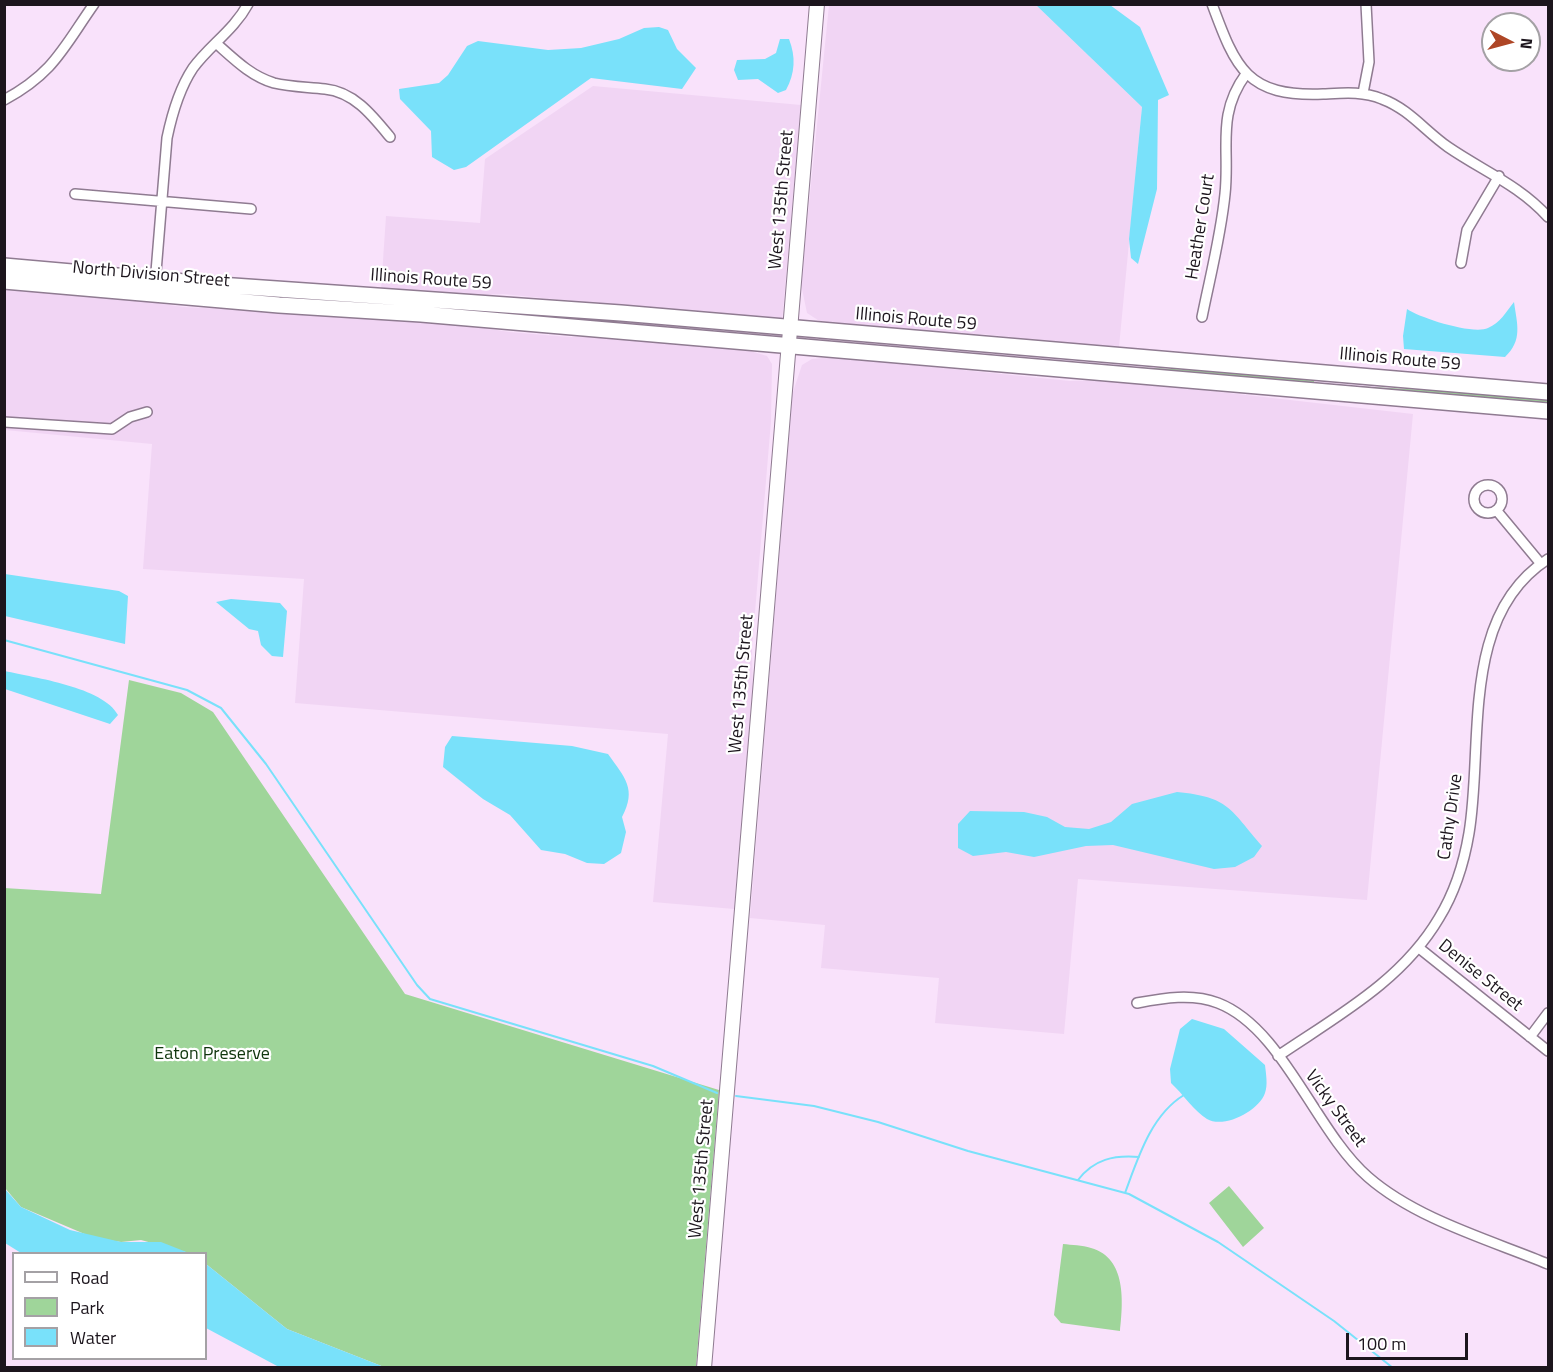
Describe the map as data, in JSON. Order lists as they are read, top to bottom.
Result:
{
  "streets": {
    "main road": ["North Division Street", "Illinois Route 59"],
    "street": [
      "West 135th Street",
      "Heather Court",
      "Cathy Drive",
      "Denise Street",
      "Vicky Street"
    ]
  },
  "crossings": [
    ["West 135th Street", "Illinois Route 59"],
    ["North Division Street", "Illinois Route 59"],
    ["Cathy Drive", "Denise Street"],
    ["Cathy Drive", "Vicky Street"]
  ],
  "parks": ["Eaton Preserve"],
  "legend": ["Road", "Park", "Water"],
  "scale_bar": "100 m",
  "north": "right"
}
